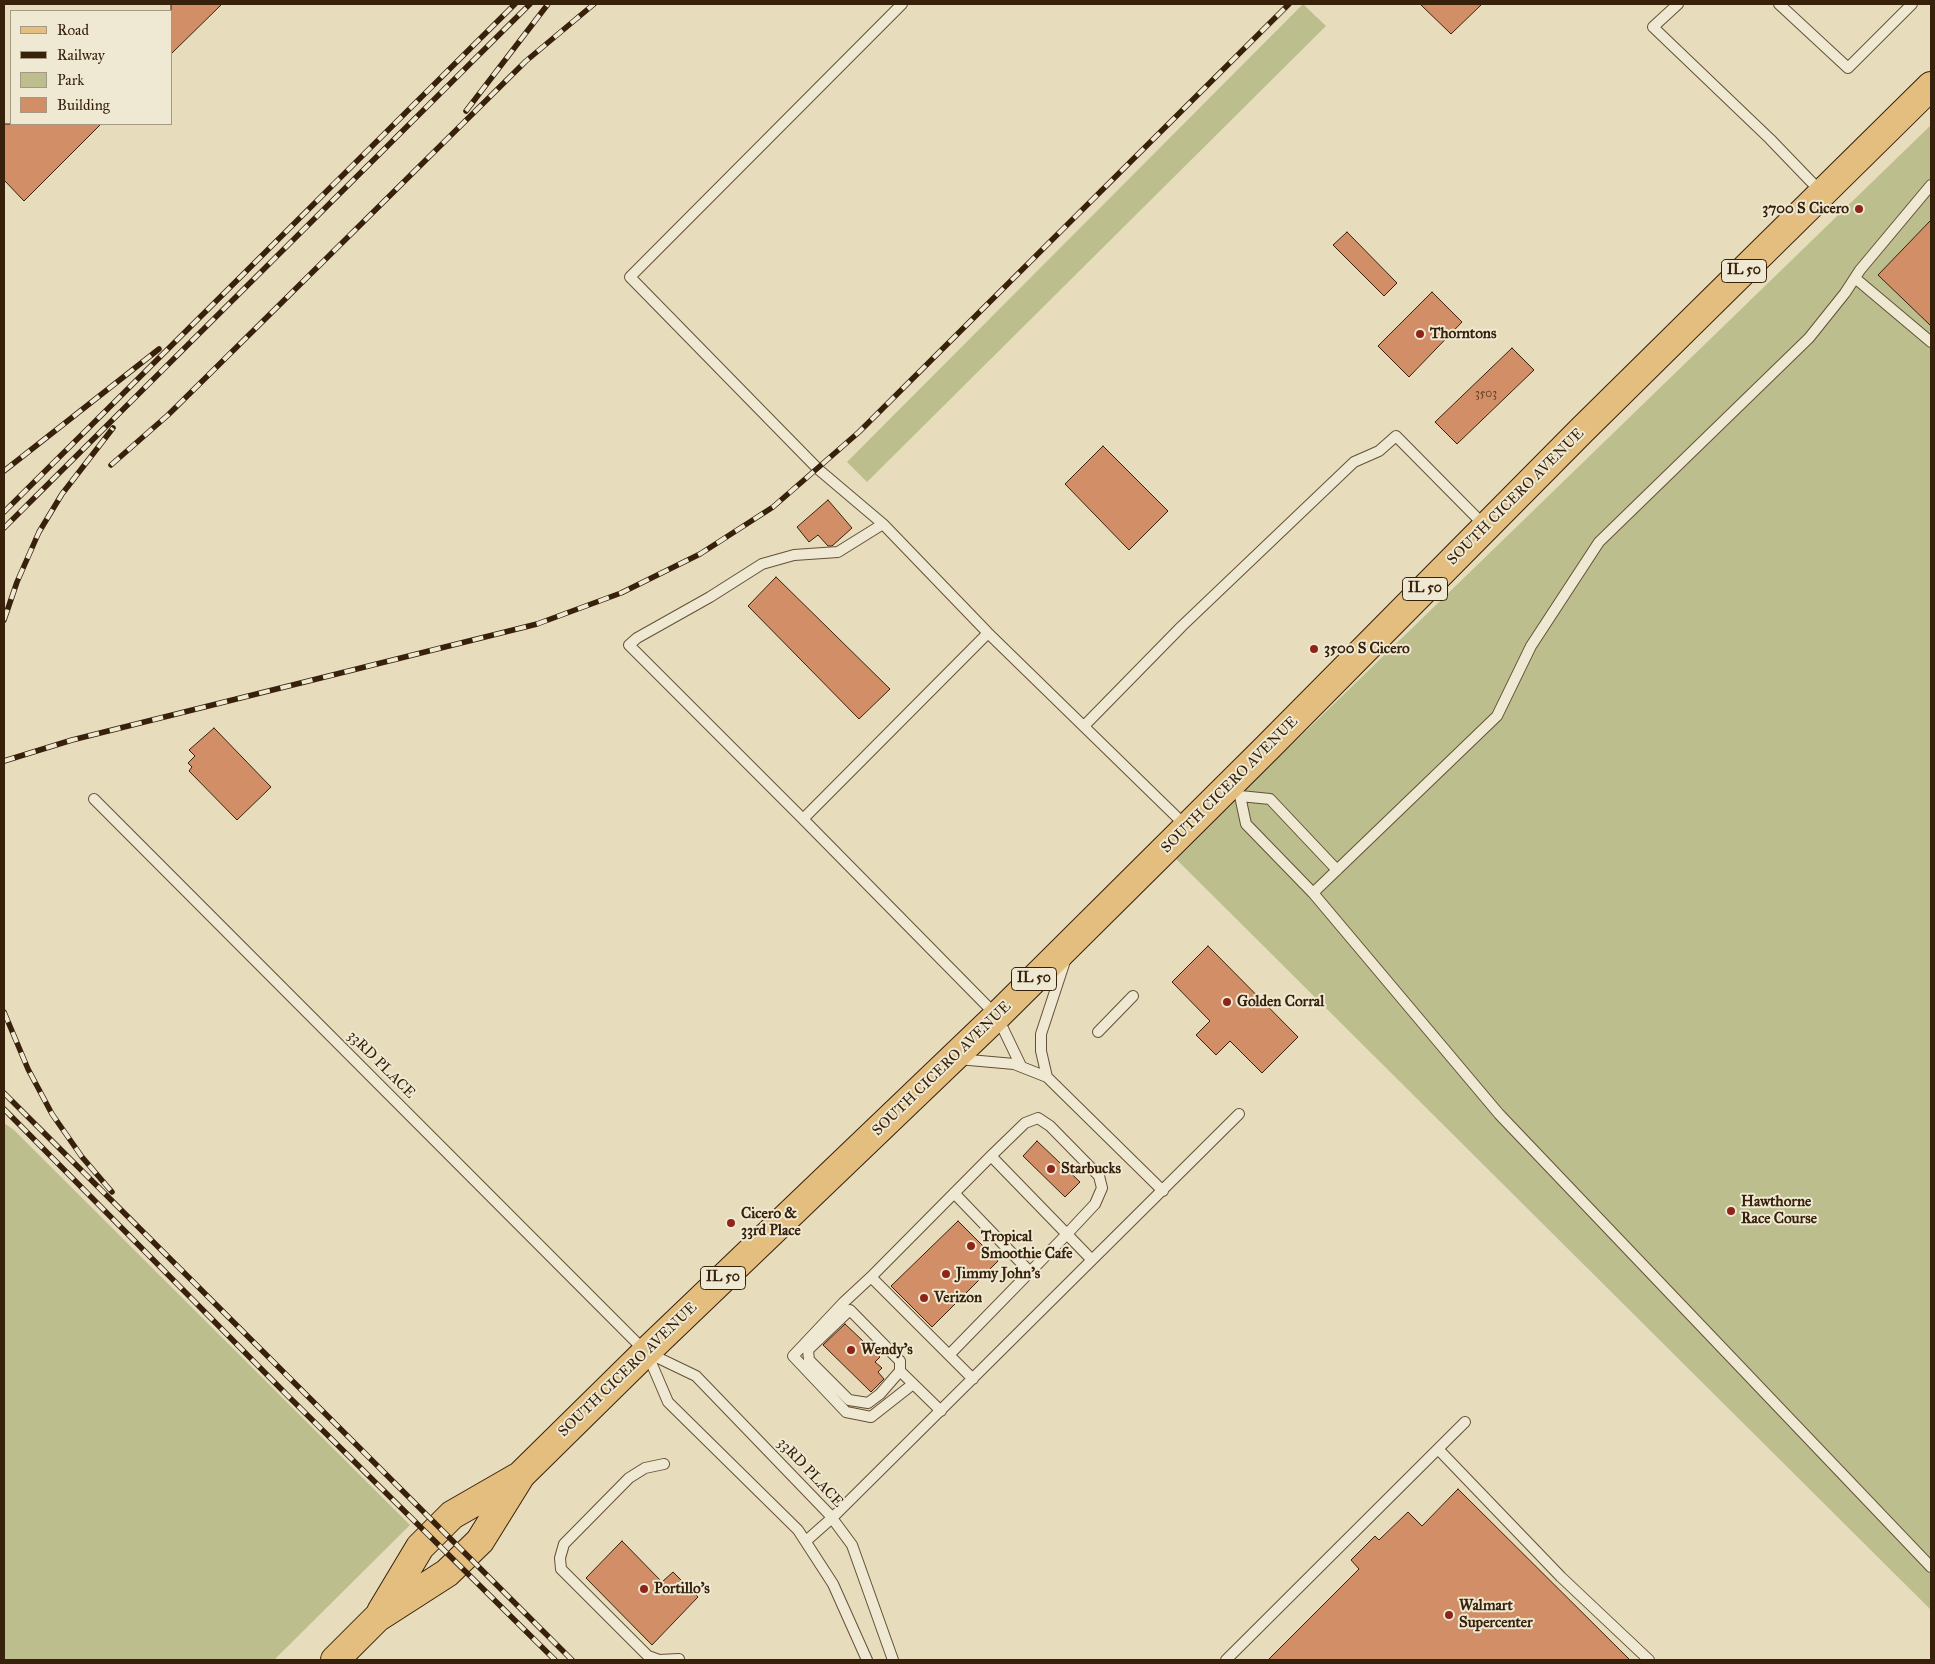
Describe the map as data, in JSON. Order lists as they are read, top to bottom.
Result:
{
  "streets": {
    "main road": ["IL 50", "SOUTH CICERO AVENUE"],
    "lane": ["33RD PLACE"]
  },
  "crossings": [
    ["SOUTH CICERO AVENUE", "33RD PLACE"]
  ],
  "places": [
    "3700 S Cicero",
    "Thorntons",
    "3500 S Cicero",
    "Golden Corral",
    "Starbucks",
    "Hawthorne Race Course",
    "Cicero & 33rd Place",
    "Tropical Smoothie Cafe",
    "Jimmy John's",
    "Verizon",
    "Wendy's",
    "Portillo's",
    "Walmart Supercenter"
  ],
  "house_numbers": ["3503"],
  "legend": [
    "Road",
    "Railway",
    "Park",
    "Building"
  ]
}
